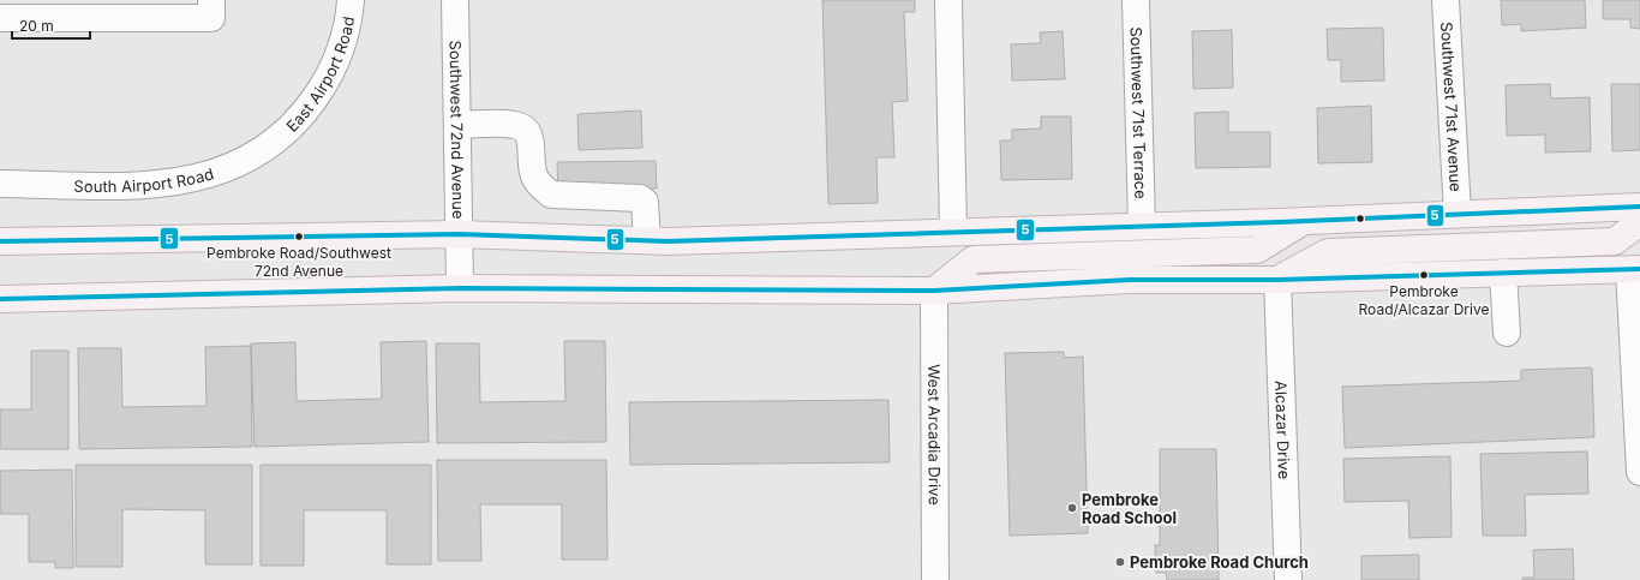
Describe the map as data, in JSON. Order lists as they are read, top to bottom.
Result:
{
  "streets": {
    "street": [
      "East Airport Road",
      "Southwest 71st Avenue",
      "Southwest 71st Terrace",
      "Southwest 72nd Avenue",
      "South Airport Road",
      "Alcazar Drive",
      "West Arcadia Drive"
    ]
  },
  "crossings": [
    ["East Airport Road", "South Airport Road"]
  ],
  "places": [
    "Pembroke Road/Southwest 72nd Avenue",
    "Pembroke Road/Alcazar Drive",
    "Pembroke Road School",
    "Pembroke Road Church"
  ],
  "lines": ["transit line 5"],
  "scale_bar": "20 m"
}
